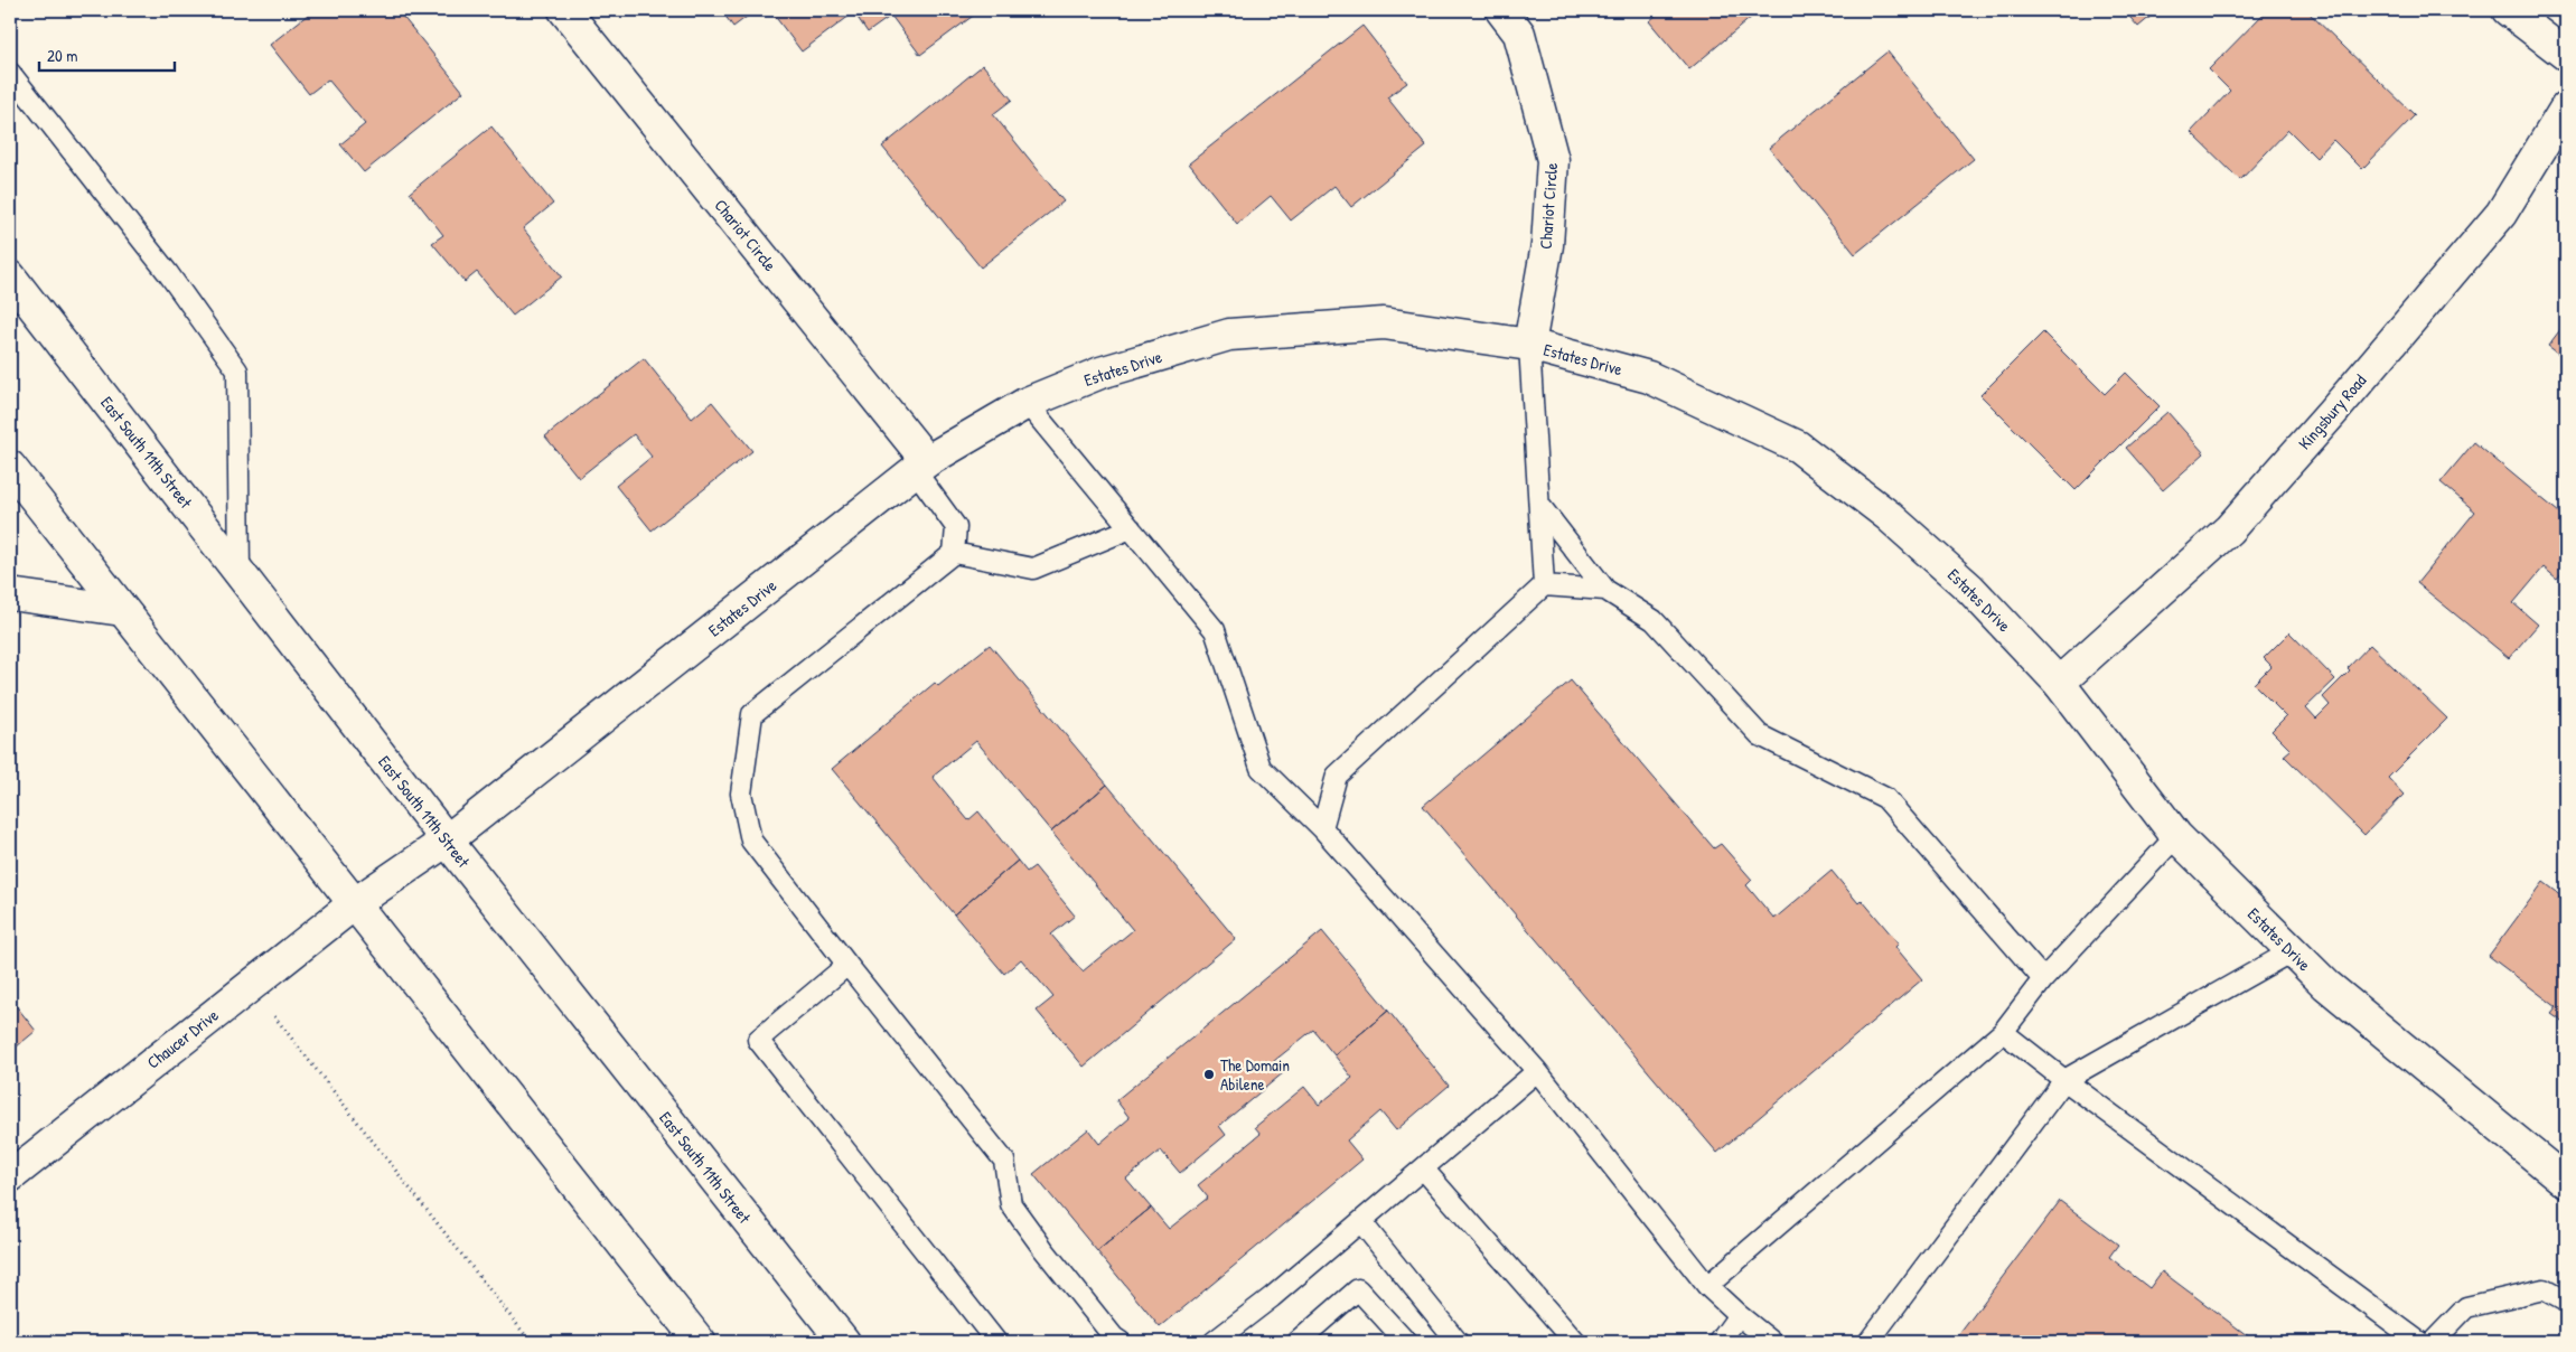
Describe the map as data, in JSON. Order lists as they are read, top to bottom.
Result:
{
  "streets": {
    "street": [
      "Chariot Circle",
      "Estates Drive",
      "Kingsbury Road",
      "East South 11th Street",
      "Chaucer Drive"
    ]
  },
  "crossings": [
    ["Chariot Circle", "Estates Drive"],
    ["Estates Drive", "Kingsbury Road"],
    ["Estates Drive", "East South 11th Street"],
    ["Estates Drive", "Chaucer Drive"]
  ],
  "places": ["The Domain Abilene"],
  "scale_bar": "20 m"
}
